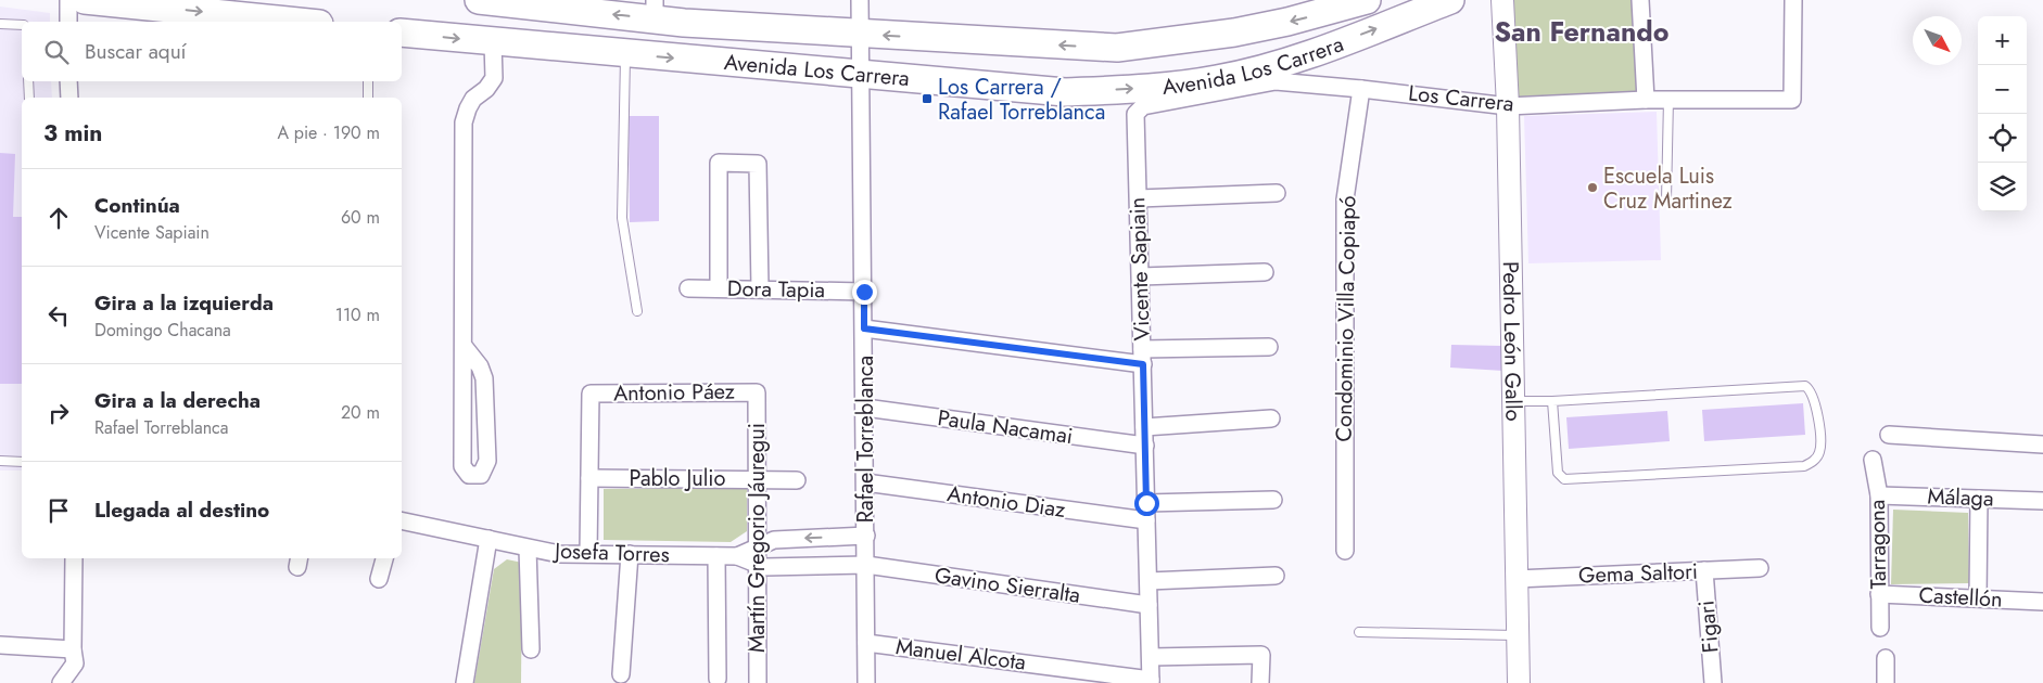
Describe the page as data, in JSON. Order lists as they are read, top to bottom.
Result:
{
  "streets": {
    "main road": ["Avenida Los Carrera"],
    "street": [
      "Los Carrera",
      "Vicente Sapiain",
      "Dora Tapia",
      "Condominio Villa Copiapó",
      "Pedro León Gallo",
      "Antonio Páez",
      "Paula Nacamai",
      "Rafael Torreblanca",
      "Pablo Julio",
      "Málaga",
      "Antonio Diaz",
      "Martín Gregorio Jáuregui",
      "Tarragona",
      "Josefa Torres",
      "Gema Saltori",
      "Gavino Sierralta",
      "Castellón",
      "Figari",
      "Manuel Alcota"
    ]
  },
  "crossings": [
    ["Avenida Los Carrera", "Rafael Torreblanca"],
    ["Los Carrera", "Vicente Sapiain"],
    ["Los Carrera", "Condominio Villa Copiapó"],
    ["Los Carrera", "Pedro León Gallo"],
    ["Vicente Sapiain", "Paula Nacamai"],
    ["Vicente Sapiain", "Antonio Diaz"],
    ["Vicente Sapiain", "Gavino Sierralta"],
    ["Vicente Sapiain", "Manuel Alcota"],
    ["Dora Tapia", "Rafael Torreblanca"],
    ["Pedro León Gallo", "Gema Saltori"],
    ["Antonio Páez", "Pablo Julio"],
    ["Antonio Páez", "Martín Gregorio Jáuregui"],
    ["Paula Nacamai", "Rafael Torreblanca"],
    ["Rafael Torreblanca", "Antonio Diaz"],
    ["Rafael Torreblanca", "Josefa Torres"],
    ["Rafael Torreblanca", "Gavino Sierralta"],
    ["Rafael Torreblanca", "Manuel Alcota"],
    ["Pablo Julio", "Martín Gregorio Jáuregui"],
    ["Málaga", "Tarragona"],
    ["Martín Gregorio Jáuregui", "Josefa Torres"],
    ["Tarragona", "Castellón"],
    ["Gema Saltori", "Figari"]
  ],
  "districts": ["San Fernando"],
  "places": {
    "transit": ["Los Carrera / Rafael Torreblanca"],
    "other": ["Escuela Luis Cruz Martinez"]
  },
  "north": "bottom right",
  "page": {
    "map_buttons": ["+", "−"],
    "search": "Buscar aquí",
    "heading": ["3 min", "A pie · 190 m"],
    "list": [
      ["Continúa", "Vicente Sapiain", "60 m"],
      ["Gira a la izquierda", "Domingo Chacana", "110 m"],
      ["Gira a la derecha", "Rafael Torreblanca", "20 m"],
      "Llegada al destino"
    ]
  }
}
